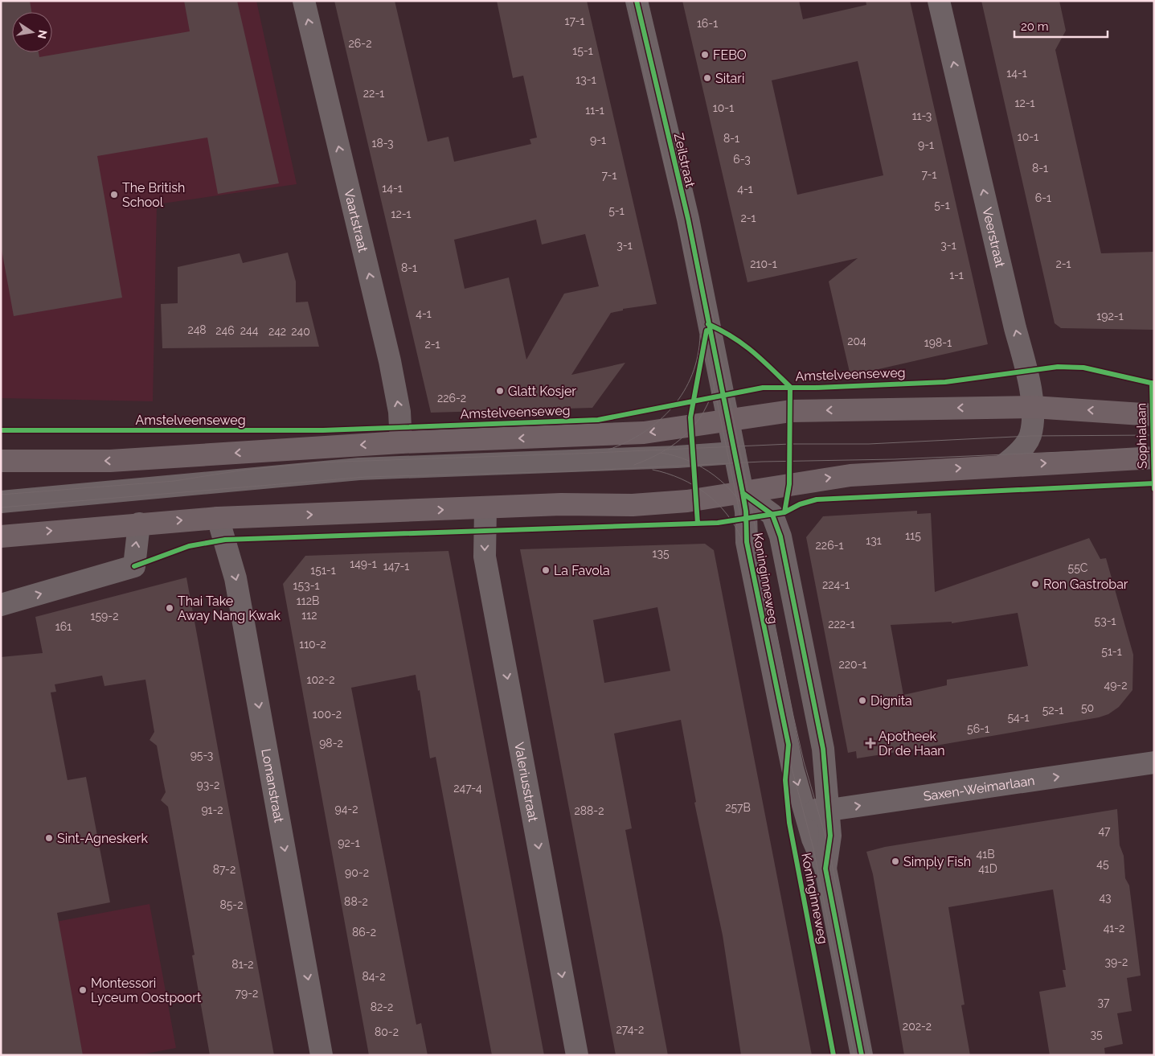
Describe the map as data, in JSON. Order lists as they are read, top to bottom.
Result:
{
  "streets": {
    "main road": ["Amstelveenseweg"],
    "street": [
      "Zeilstraat",
      "Vaartstraat",
      "Veerstraat",
      "Koninginneweg",
      "Valeriusstraat",
      "Lomanstraat",
      "Saxen-Weimarlaan"
    ],
    "cycle path": ["Sophialaan"]
  },
  "crossings": [
    ["Zeilstraat", "Amstelveenseweg"],
    ["Zeilstraat", "Koninginneweg"],
    ["Vaartstraat", "Amstelveenseweg"],
    ["Veerstraat", "Amstelveenseweg"],
    ["Koninginneweg", "Saxen-Weimarlaan"]
  ],
  "one_way": [
    "Vaartstraat",
    "Veerstraat",
    "Valeriusstraat",
    "Lomanstraat",
    "Saxen-Weimarlaan"
  ],
  "places": {
    "other": [
      "FEBO",
      "Sitari",
      "The British School",
      "Glatt Kosjer",
      "La Favola",
      "Ron Gastrobar",
      "Thai Take Away Nang Kwak",
      "Dignita",
      "Sint-Agneskerk",
      "Simply Fish",
      "Montessori Lyceum Oostpoort"
    ],
    "health": ["Apotheek Dr de Haan"]
  },
  "house_numbers": [
    "17-1",
    "16-1",
    "26-2",
    "15-1",
    "14-1",
    "13-1",
    "22-1",
    "12-1",
    "10-1",
    "11-1",
    "11-3",
    "10-1",
    "8-1",
    "9-1",
    "18-3",
    "9-1",
    "6-3",
    "8-1",
    "7-1",
    "7-1",
    "14-1",
    "4-1",
    "6-1",
    "5-1",
    "5-1",
    "12-1",
    "2-1",
    "3-1",
    "3-1",
    "210-1",
    "2-1",
    "8-1",
    "1-1",
    "4-1",
    "192-1",
    "248",
    "246",
    "244",
    "242",
    "240",
    "204",
    "198-1",
    "2-1",
    "226-2",
    "115",
    "131",
    "226-1",
    "135",
    "149-1",
    "147-1",
    "55C",
    "151-1",
    "224-1",
    "153-1",
    "112B",
    "112",
    "159-2",
    "53-1",
    "222-1",
    "161",
    "110-2",
    "51-1",
    "220-1",
    "102-2",
    "49-2",
    "50",
    "52-1",
    "100-2",
    "54-1",
    "56-1",
    "98-2",
    "95-3",
    "93-2",
    "247-4",
    "257B",
    "94-2",
    "91-2",
    "288-2",
    "47",
    "92-1",
    "41B",
    "45",
    "41D",
    "87-2",
    "90-2",
    "43",
    "88-2",
    "85-2",
    "41-2",
    "86-2",
    "39-2",
    "81-2",
    "84-2",
    "79-2",
    "37",
    "82-2",
    "202-2",
    "274-2",
    "80-2",
    "35"
  ],
  "scale_bar": "20 m",
  "north": "right"
}
